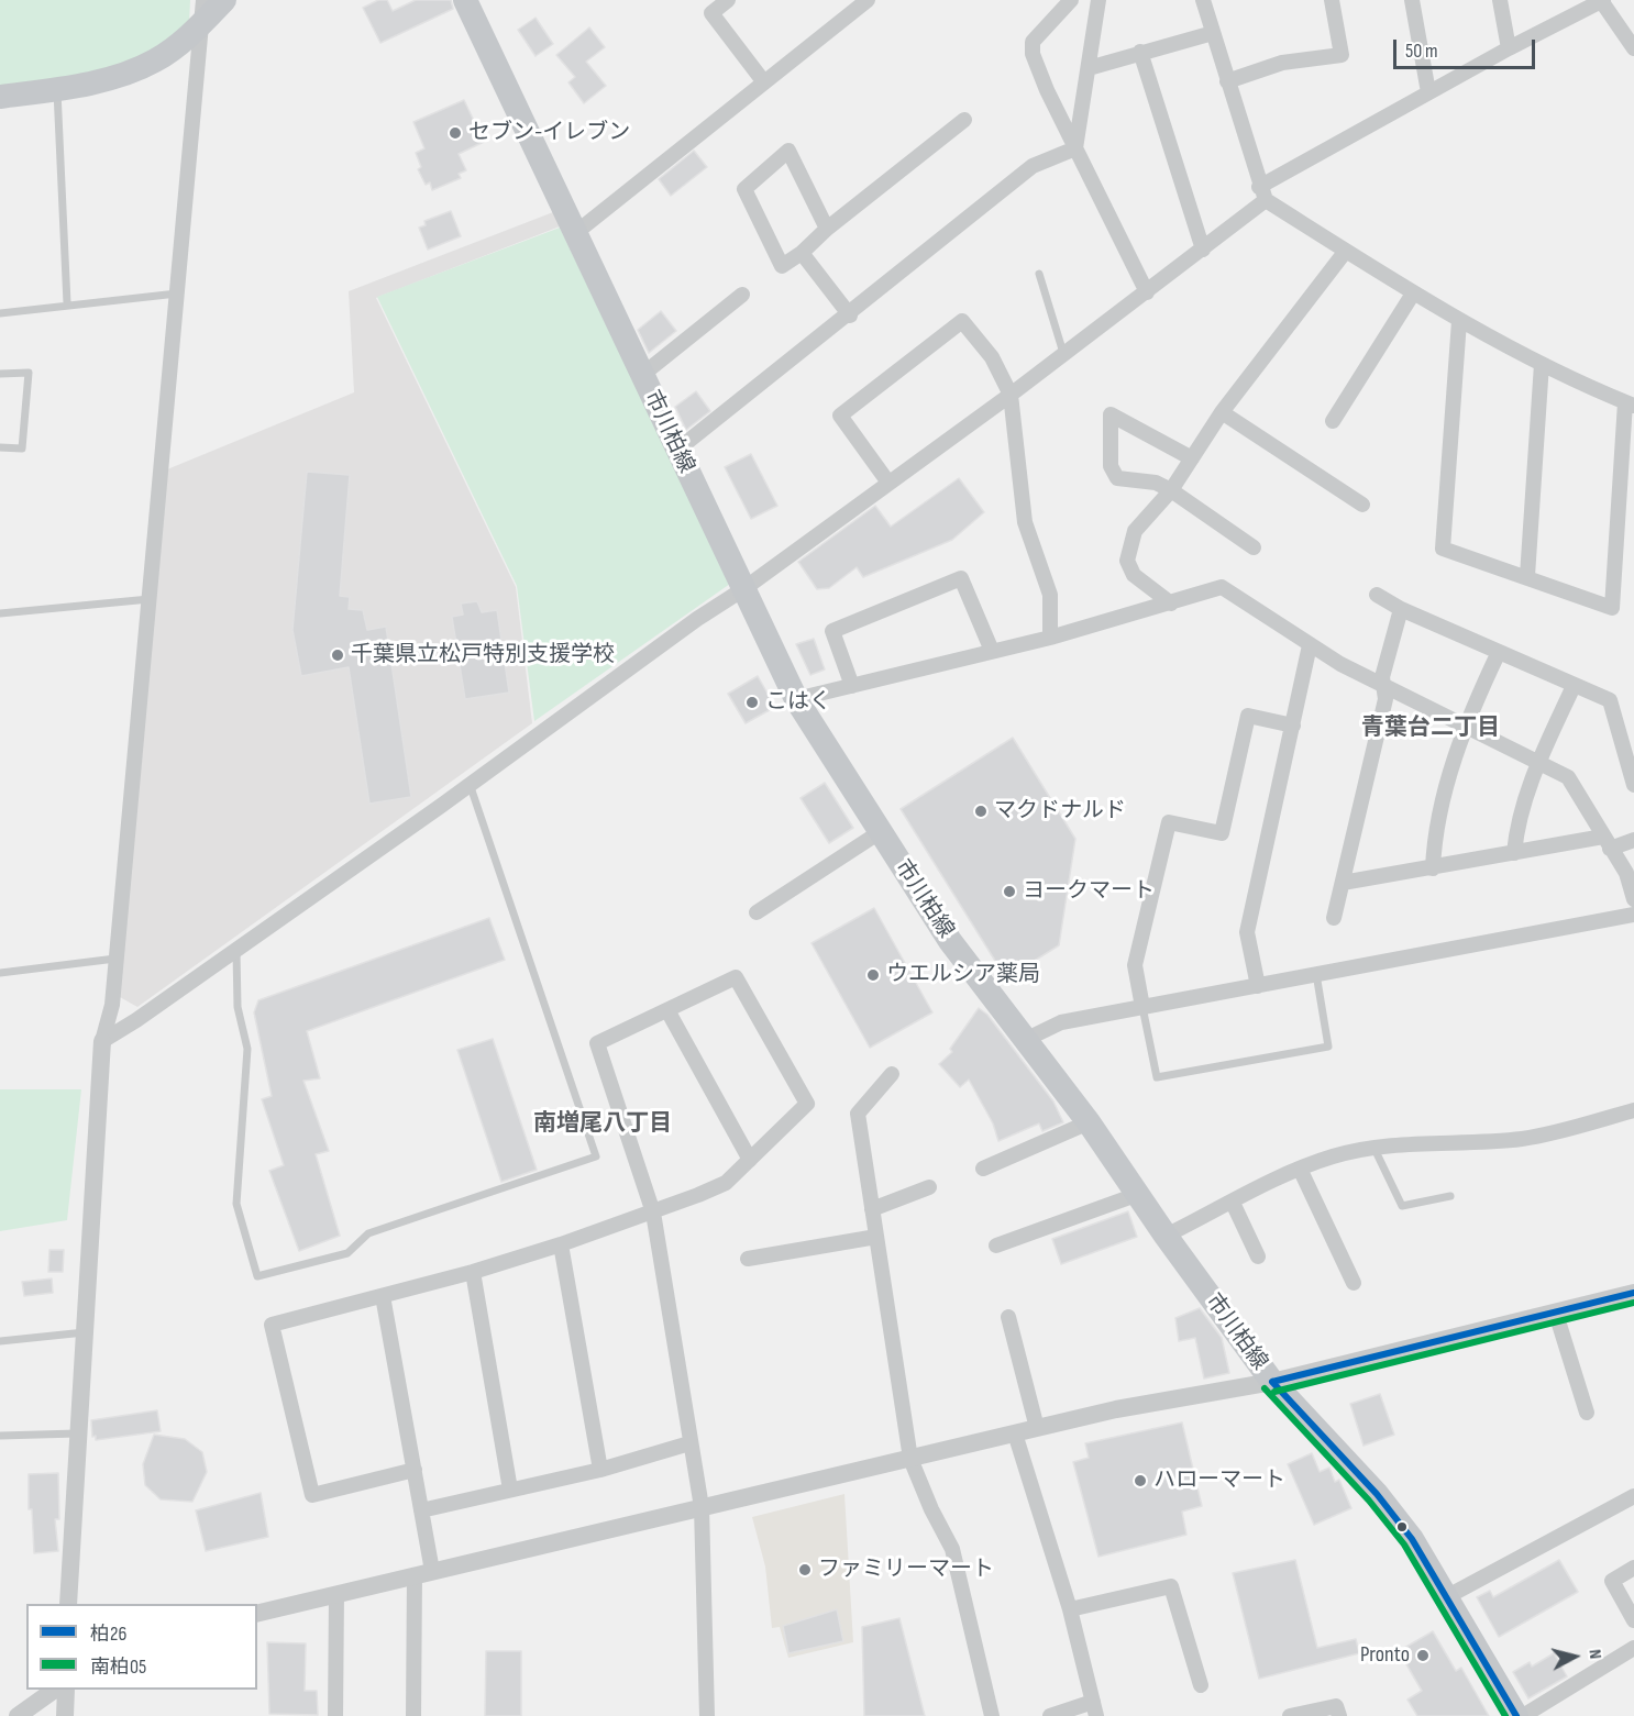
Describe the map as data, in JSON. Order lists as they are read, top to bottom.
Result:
{
  "streets": {
    "main road": ["市川柏線"]
  },
  "districts": ["青葉台二丁目", "南増尾八丁目"],
  "places": [
    "セブン-イレブン",
    "千葉県立松戸特別支援学校",
    "こはく",
    "マクドナルド",
    "ヨークマート",
    "ウエルシア薬局",
    "ハローマート",
    "ファミリーマート",
    "Pronto"
  ],
  "lines": ["transit line 柏26", "transit line 南柏05"],
  "legend": ["柏26", "南柏05"],
  "scale_bar": "50 m",
  "north": "right"
}
